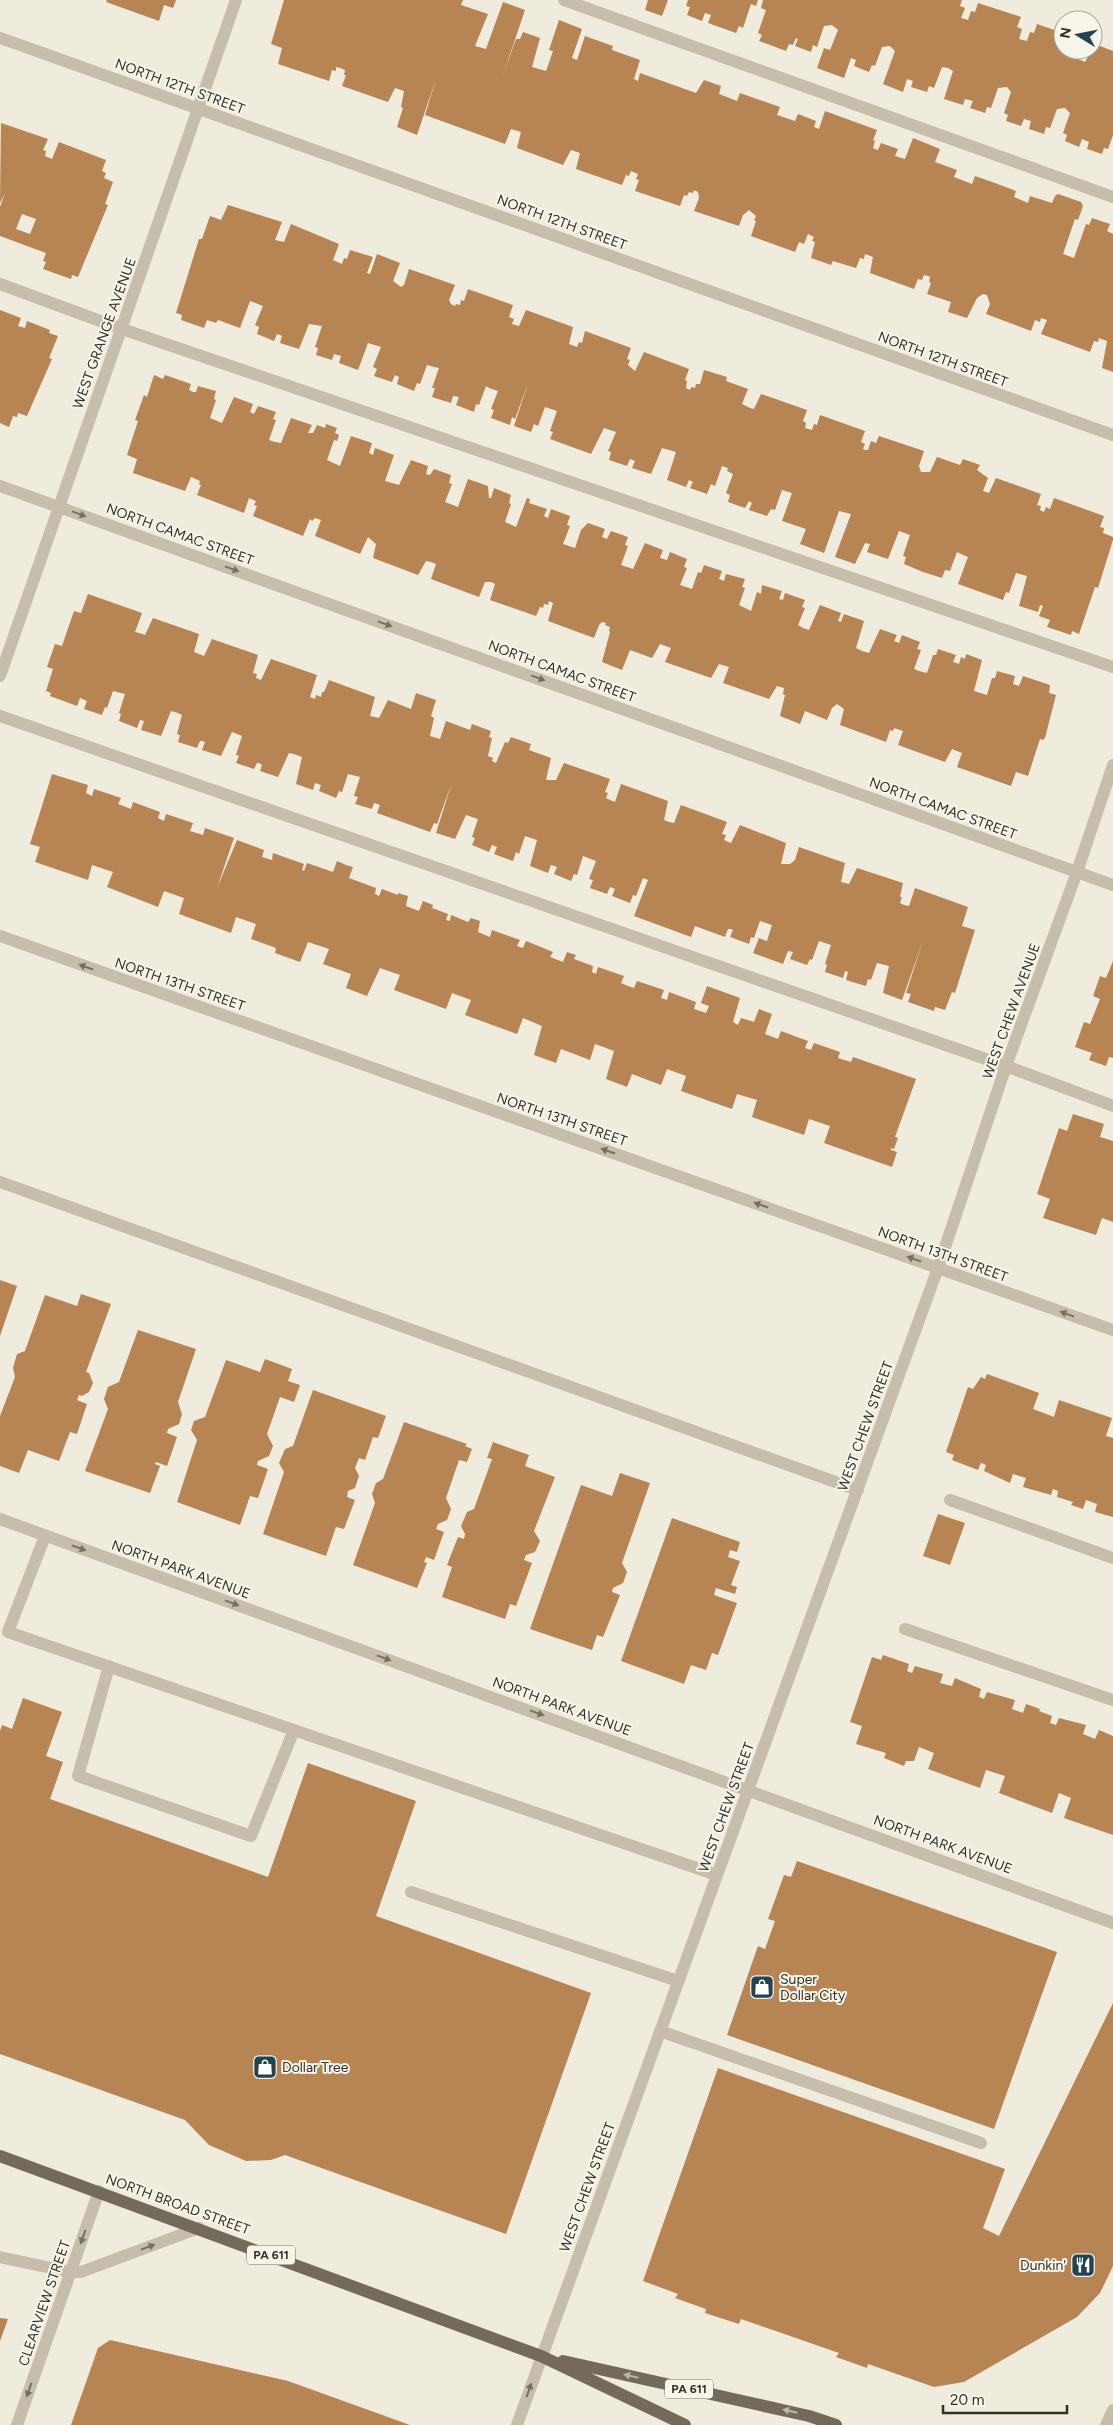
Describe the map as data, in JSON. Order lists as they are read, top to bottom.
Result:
{
  "streets": {
    "main road": ["NORTH BROAD STREET", "PA 611"],
    "street": [
      "NORTH 12TH STREET",
      "WEST GRANGE AVENUE",
      "NORTH CAMAC STREET",
      "NORTH 13TH STREET",
      "WEST CHEW AVENUE",
      "WEST CHEW STREET",
      "NORTH PARK AVENUE",
      "CLEARVIEW STREET"
    ]
  },
  "crossings": [
    ["NORTH 12TH STREET", "WEST GRANGE AVENUE"],
    ["WEST GRANGE AVENUE", "NORTH CAMAC STREET"],
    ["NORTH CAMAC STREET", "WEST CHEW AVENUE"],
    ["NORTH 13TH STREET", "WEST CHEW AVENUE"],
    ["NORTH 13TH STREET", "WEST CHEW STREET"],
    ["WEST CHEW AVENUE", "WEST CHEW STREET"],
    ["WEST CHEW STREET", "NORTH PARK AVENUE"],
    ["WEST CHEW STREET", "NORTH BROAD STREET"],
    ["NORTH BROAD STREET", "CLEARVIEW STREET"]
  ],
  "one_way": ["NORTH CAMAC STREET", "NORTH 13TH STREET", "CLEARVIEW STREET"],
  "places": {
    "shop": ["Super Dollar City", "Dollar Tree"],
    "restaurant": ["Dunkin'"]
  },
  "scale_bar": "20 m",
  "north": "left"
}
